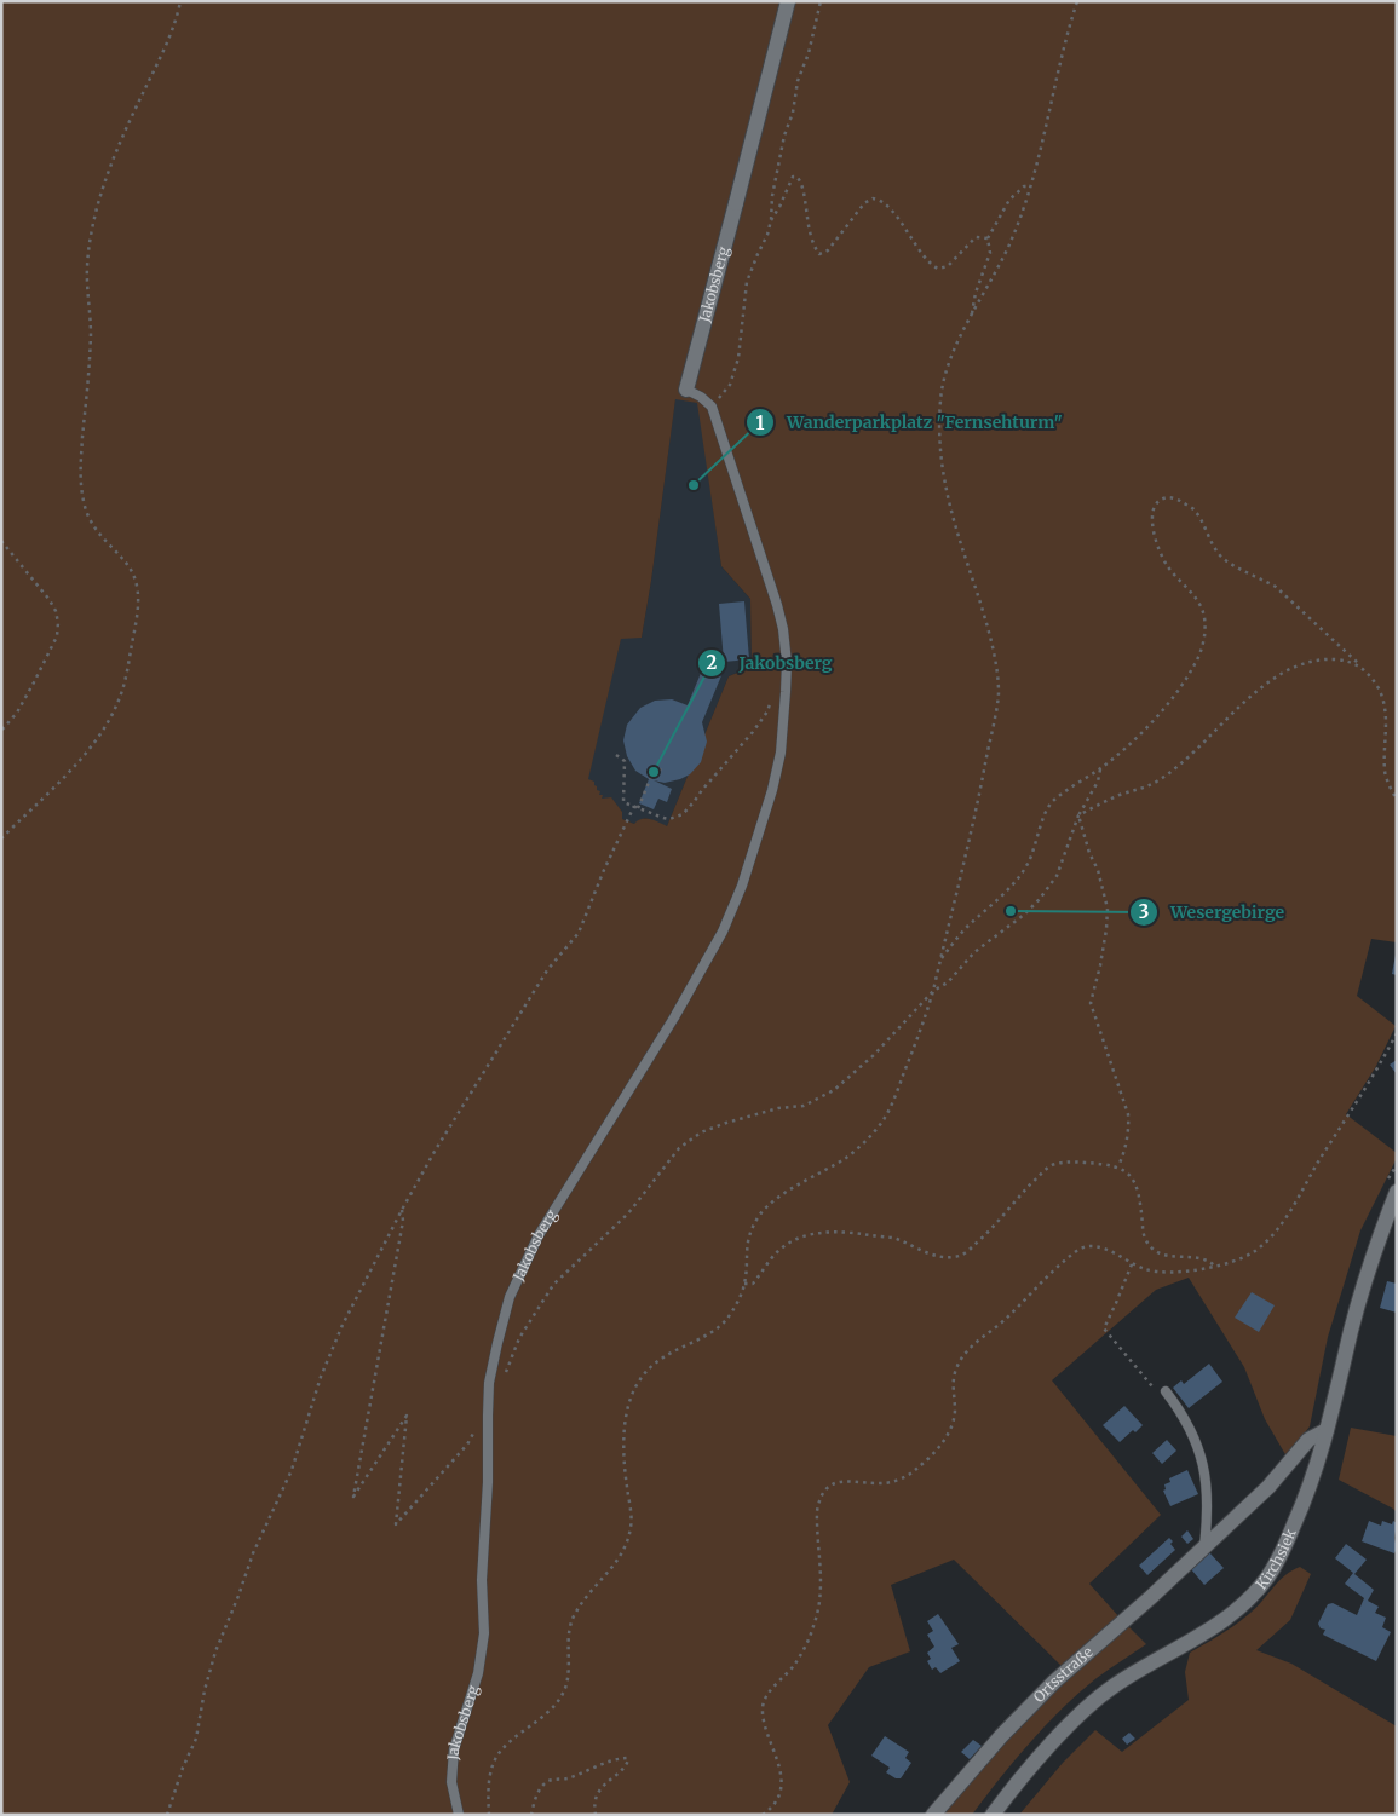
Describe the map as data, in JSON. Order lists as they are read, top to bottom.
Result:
{
  "streets": {
    "street": ["Jakobsberg", "Kirchsiek", "Ortsstraße"]
  },
  "crossings": [
    ["Kirchsiek", "Ortsstraße"]
  ],
  "places": ["Wanderparkplatz \"Fernsehturm\"", "Jakobsberg", "Wesergebirge"]
}
